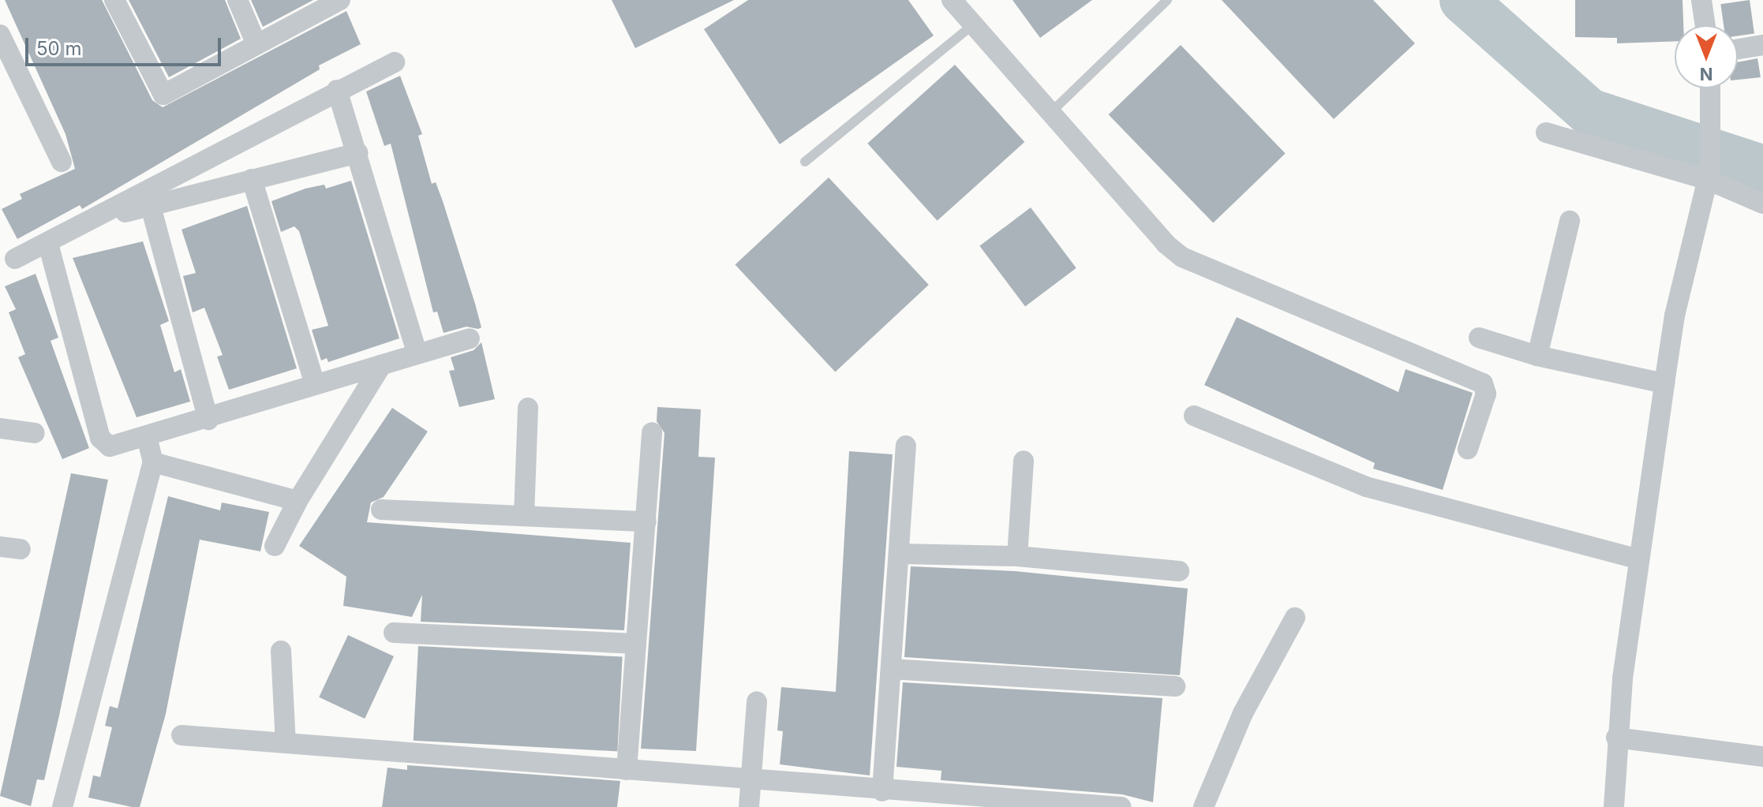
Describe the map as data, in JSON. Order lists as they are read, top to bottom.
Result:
{
  "scale_bar": "50 m",
  "north": "bottom"
}
